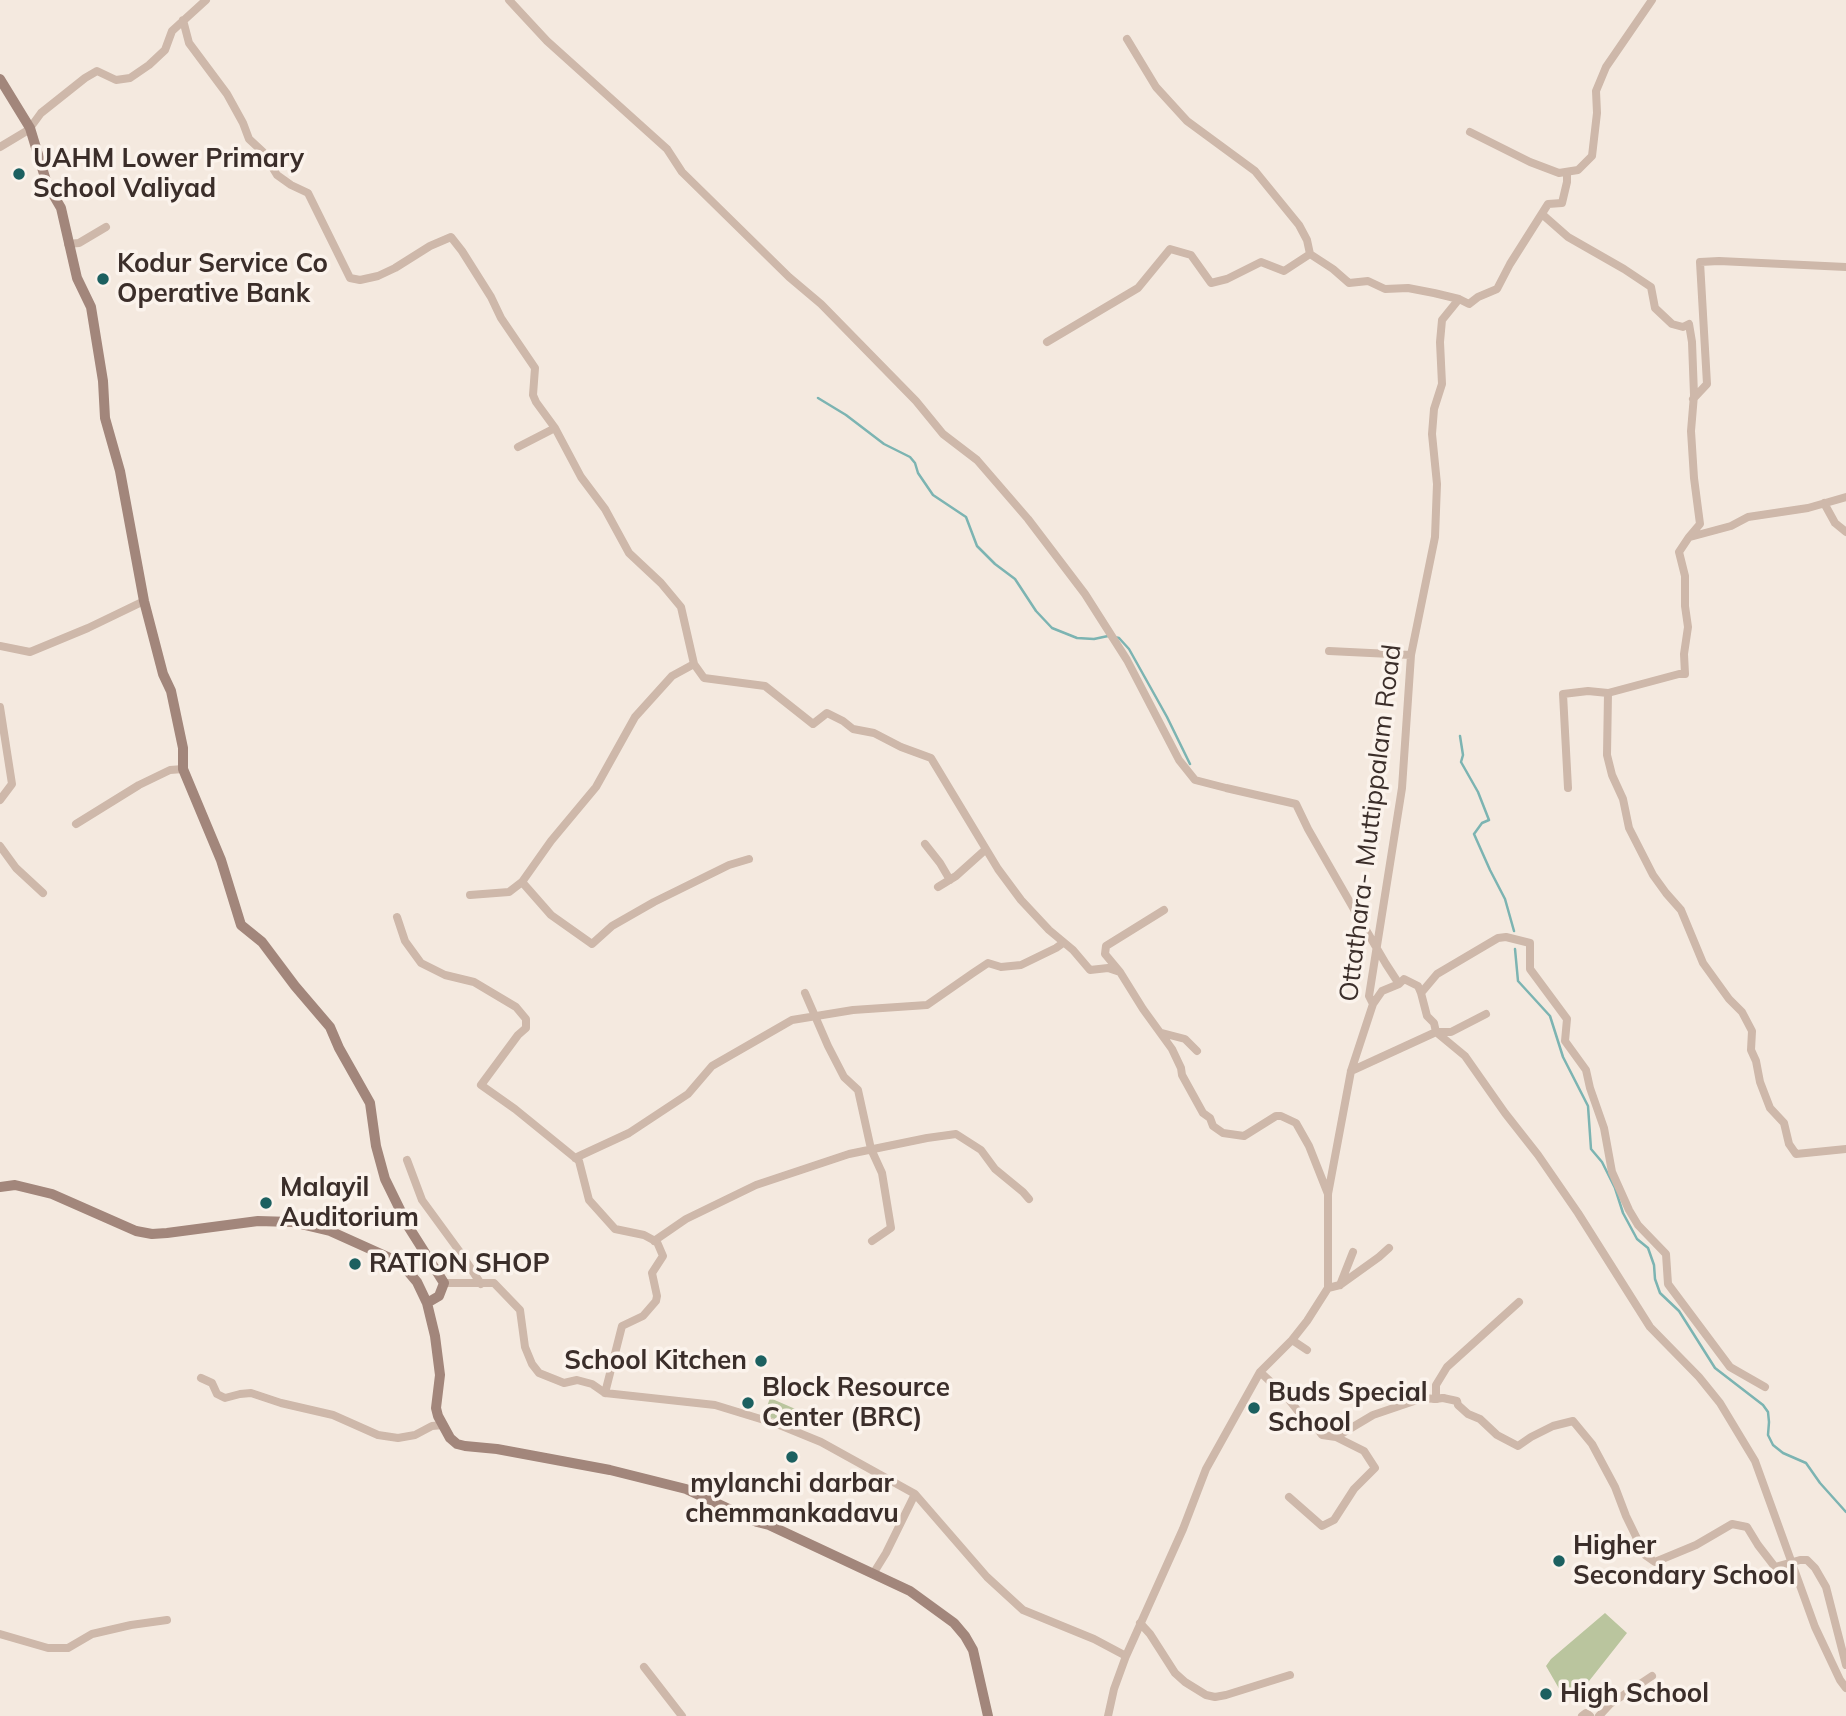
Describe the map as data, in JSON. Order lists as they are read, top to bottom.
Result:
{
  "streets": {
    "street": ["Ottathara- Muttippalam Road"]
  },
  "places": [
    "UAHM Lower Primary School Valiyad",
    "Kodur Service Co Operative Bank",
    "Malayil Auditorium",
    "RATION SHOP",
    "School Kitchen",
    "Block Resource Center (BRC)",
    "Buds Special School",
    "mylanchi darbar chemmankadavu",
    "Higher Secondary School",
    "High School"
  ]
}
